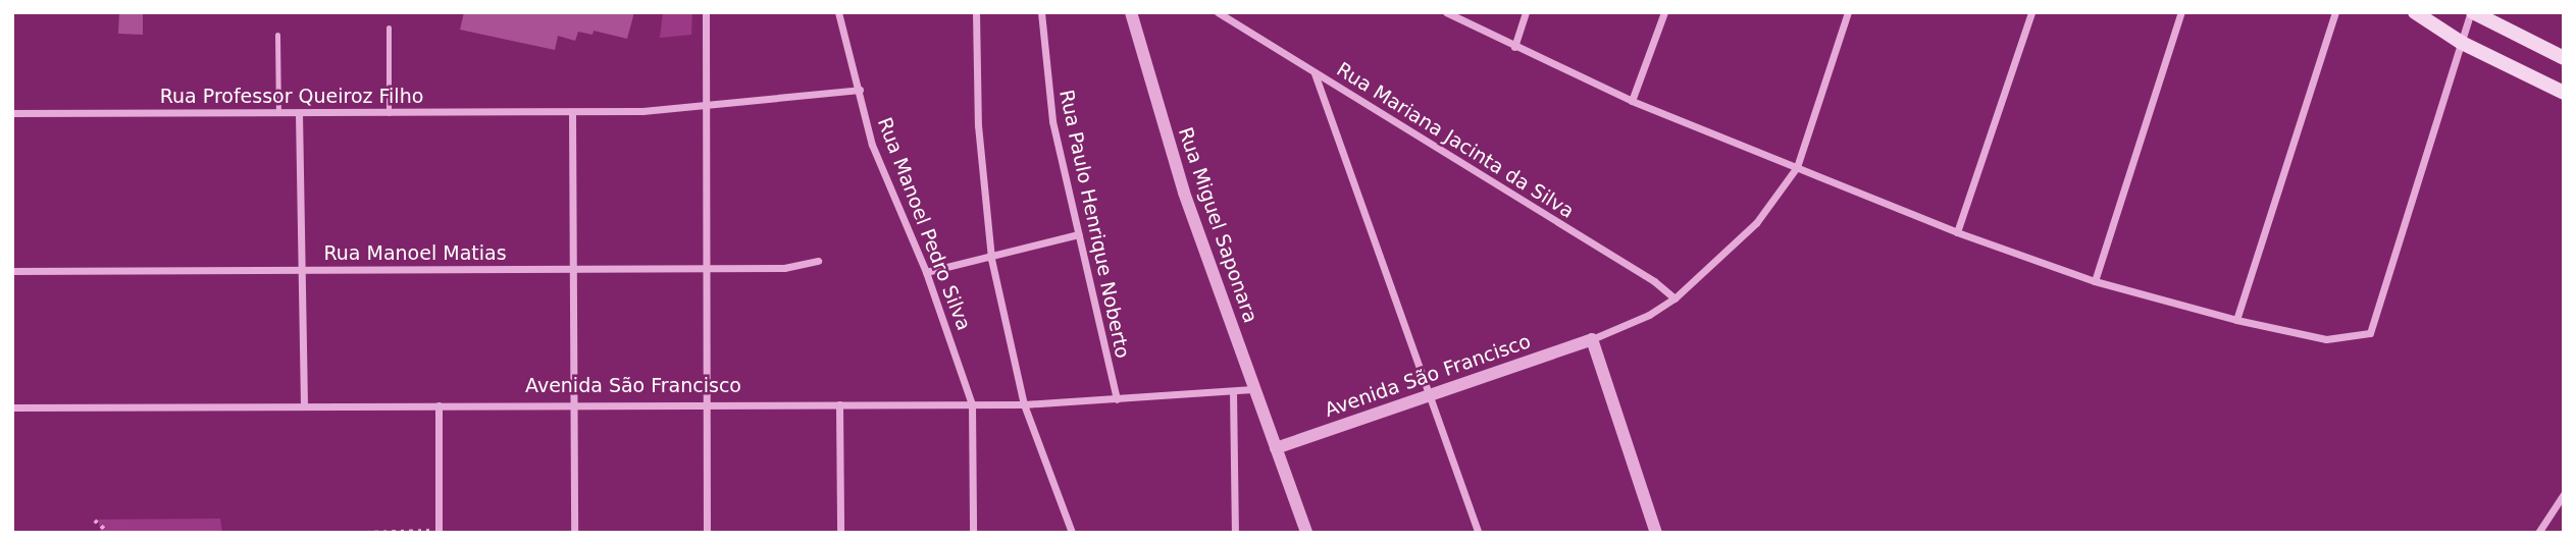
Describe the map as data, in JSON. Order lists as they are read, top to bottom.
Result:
{
  "streets": {
    "street": [
      "Rua Professor Queiroz Filho",
      "Rua Mariana Jacinta da Silva",
      "Rua Manoel Pedro Silva",
      "Rua Paulo Henrique Noberto",
      "Rua Miguel Saponara",
      "Rua Manoel Matias",
      "Avenida São Francisco"
    ]
  },
  "crossings": [
    ["Rua Professor Queiroz Filho", "Rua Manoel Pedro Silva"],
    ["Rua Manoel Pedro Silva", "Avenida São Francisco"],
    ["Rua Paulo Henrique Noberto", "Avenida São Francisco"],
    ["Rua Miguel Saponara", "Avenida São Francisco"]
  ]
}
